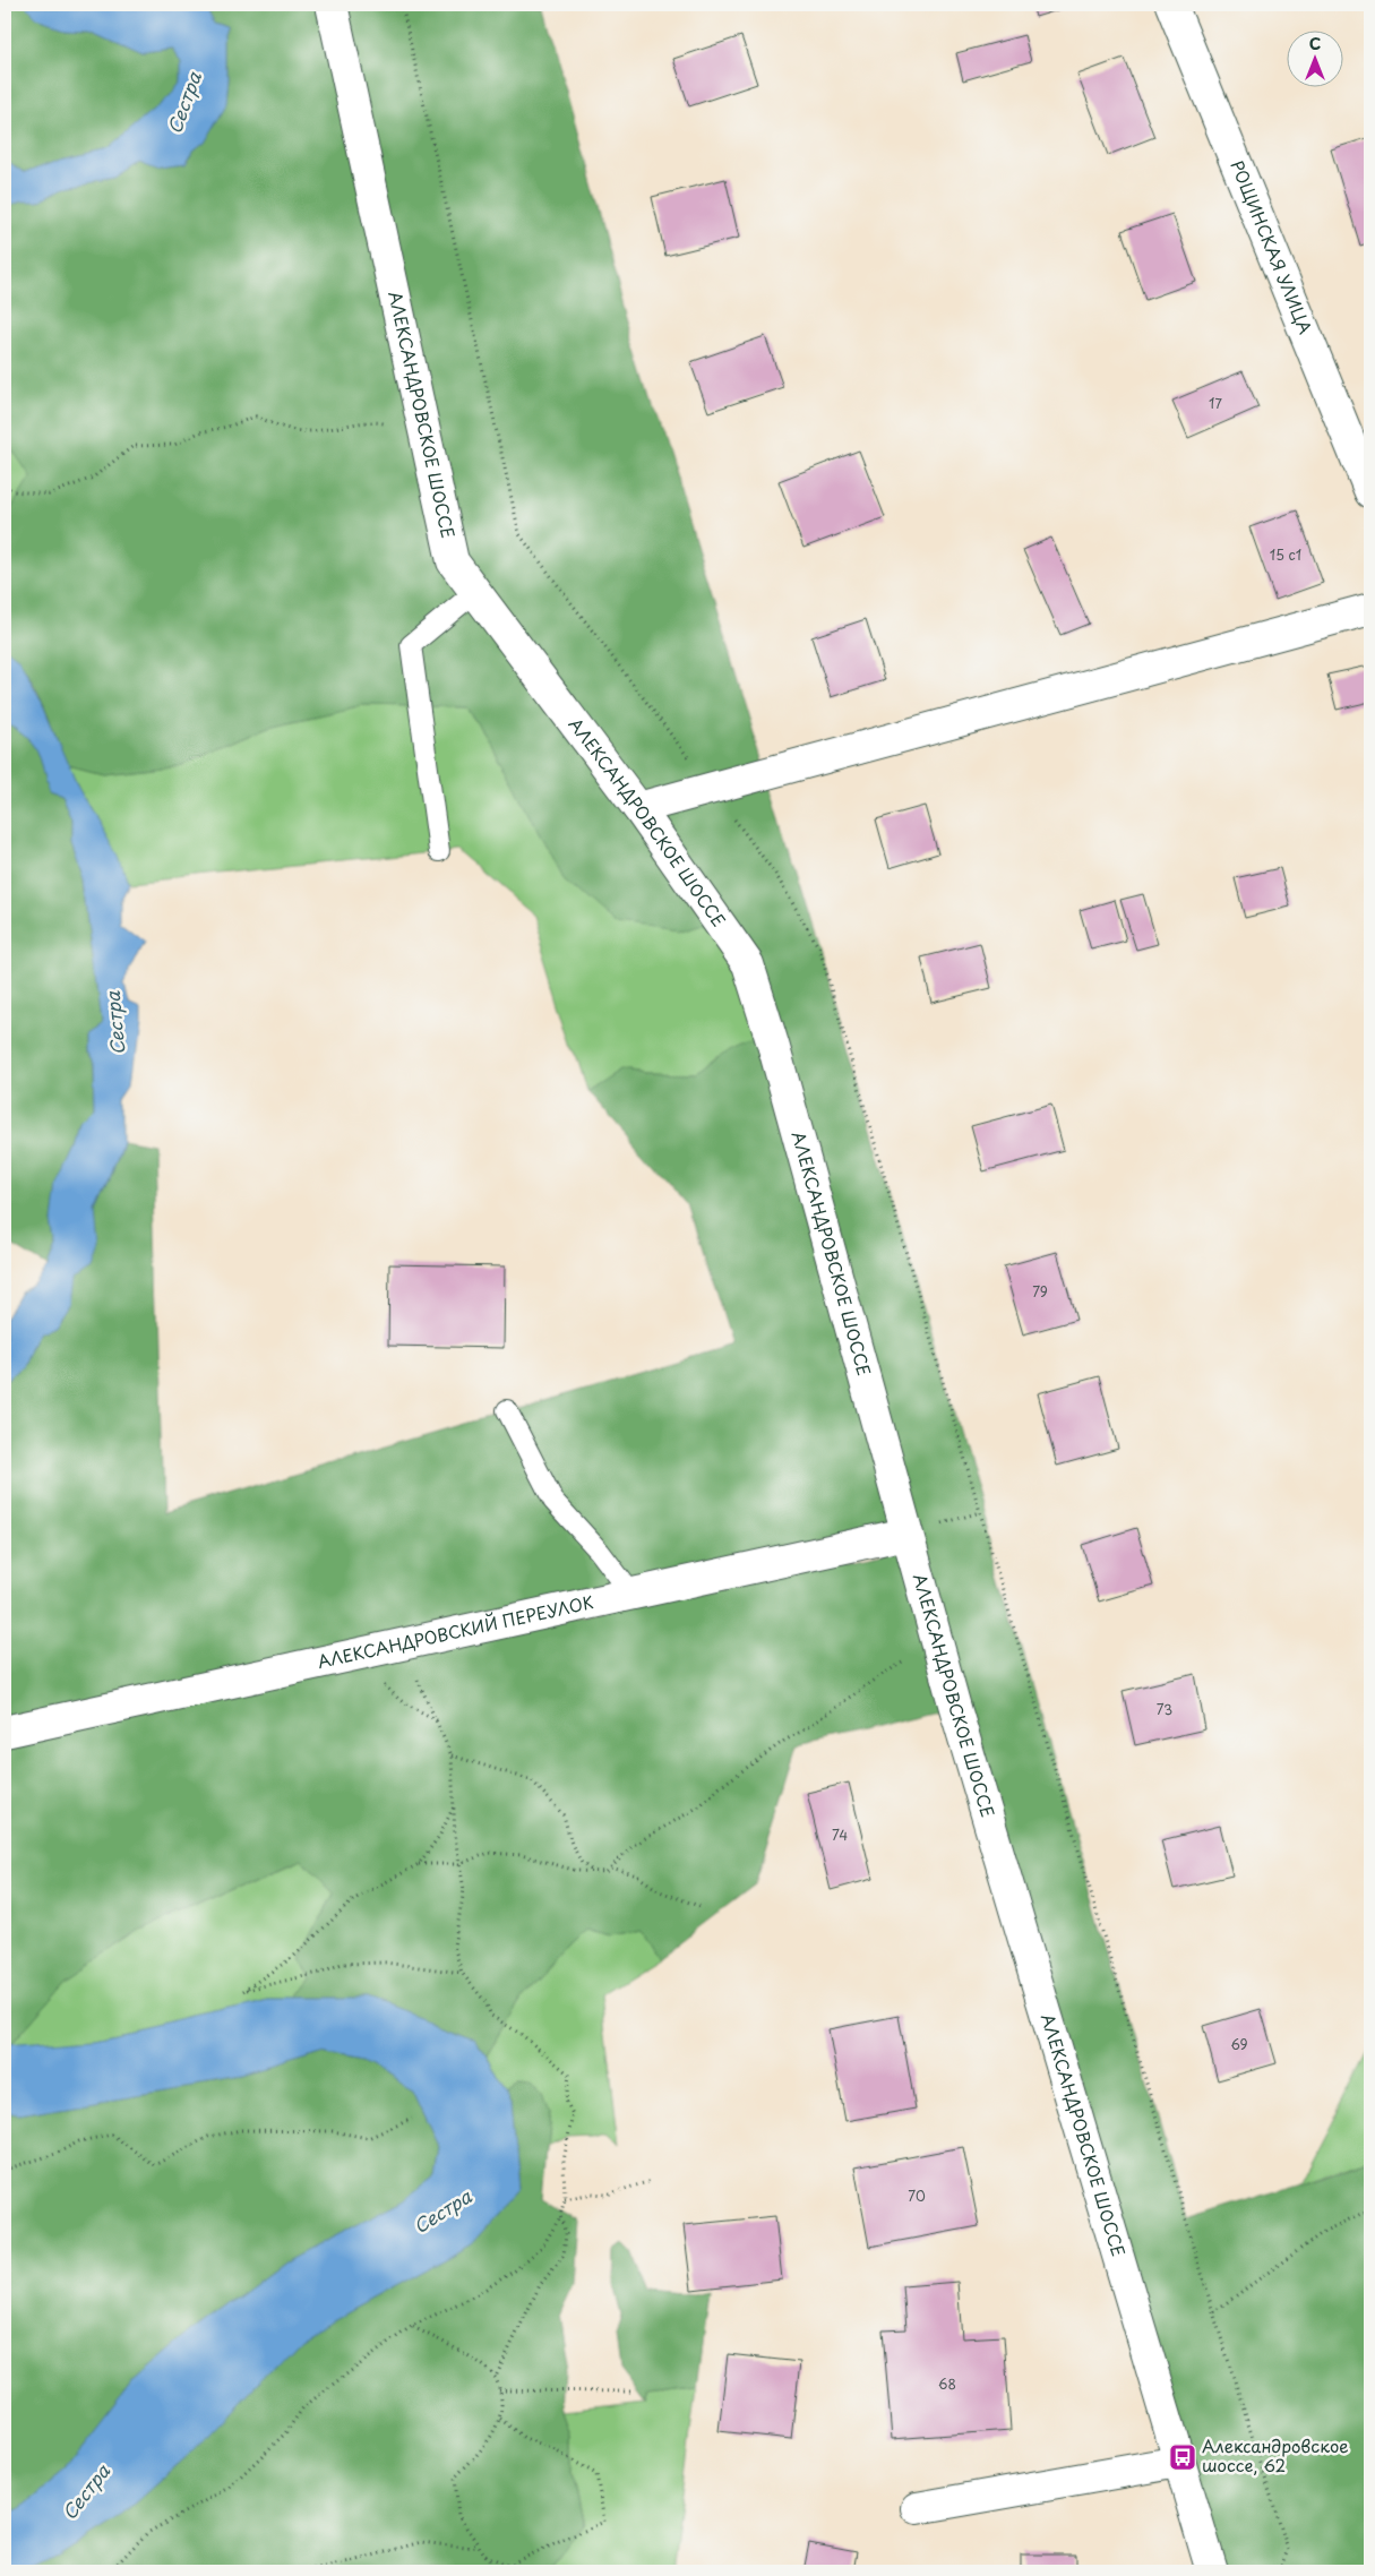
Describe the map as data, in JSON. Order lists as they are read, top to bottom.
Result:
{
  "streets": {
    "street": ["РОЩИНСКАЯ УЛИЦА", "АЛЕКСАНДРОВСКОЕ ШОССЕ", "АЛЕКСАНДРОВСКИЙ ПЕРЕУЛОК"]
  },
  "crossings": [
    ["АЛЕКСАНДРОВСКОЕ ШОССЕ", "АЛЕКСАНДРОВСКИЙ ПЕРЕУЛОК"]
  ],
  "water": ["Сестра"],
  "places": {
    "bus stop": ["Александровское шоссе, 62"]
  },
  "house_numbers": [
    "17",
    "15 с1",
    "79",
    "73",
    "74",
    "69",
    "70",
    "68"
  ],
  "north": "top"
}
